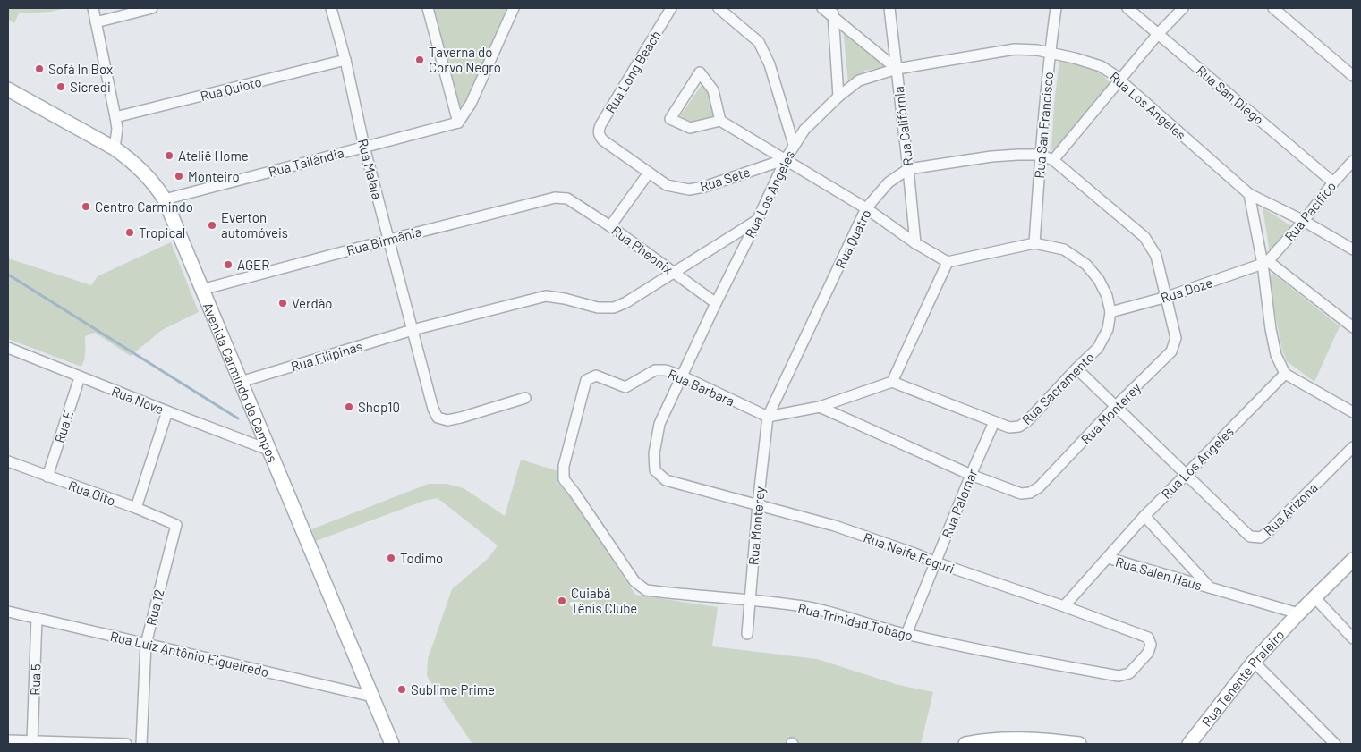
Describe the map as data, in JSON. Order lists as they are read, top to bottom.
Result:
{
  "streets": {
    "main road": ["Avenida Carmindo de Campos", "Rua Tenente Praieiro"],
    "street": [
      "Rua Long Beach",
      "Rua Quioto",
      "Rua San Diego",
      "Rua Los Angeles",
      "Rua San Francisco",
      "Rua Califórnia",
      "Rua Tailândia",
      "Rua Malaia",
      "Rua Sete",
      "Rua Pacífico",
      "Rua Quatro",
      "Rua Birmânia",
      "Rua Pheonix",
      "Rua Doze",
      "Rua Filipinas",
      "Rua Barbara",
      "Rua Sacramento",
      "Rua Nove",
      "Rua Monterey",
      "Rua E",
      "Rua Oito",
      "Rua Palomar",
      "Rua Arizona",
      "Rua Neife Feguri",
      "Rua Salen Haus",
      "Rua 12",
      "Rua Trinidad Tobago",
      "Rua Luiz Antônio Figueiredo",
      "Rua 5"
    ]
  },
  "crossings": [
    ["Rua Long Beach", "Rua Sete"],
    ["Rua Quioto", "Rua Malaia"],
    ["Rua San Diego", "Rua Pacífico"],
    ["Rua Los Angeles", "Rua San Francisco"],
    ["Rua Los Angeles", "Rua Califórnia"],
    ["Rua Los Angeles", "Rua Sete"],
    ["Rua Los Angeles", "Rua Pacífico"],
    ["Rua Los Angeles", "Rua Pheonix"],
    ["Rua Los Angeles", "Rua Filipinas"],
    ["Rua Los Angeles", "Rua Barbara"],
    ["Rua Los Angeles", "Rua Arizona"],
    ["Rua Los Angeles", "Rua Neife Feguri"],
    ["Rua Los Angeles", "Rua Salen Haus"],
    ["Rua San Francisco", "Rua Quatro"],
    ["Rua San Francisco", "Rua Sacramento"],
    ["Rua San Francisco", "Rua Monterey"],
    ["Rua Califórnia", "Rua Quatro"],
    ["Rua Tailândia", "Rua Malaia"],
    ["Rua Tailândia", "Avenida Carmindo de Campos"],
    ["Rua Malaia", "Rua Birmânia"],
    ["Rua Malaia", "Rua Filipinas"],
    ["Rua Pacífico", "Rua Doze"],
    ["Rua Quatro", "Rua Barbara"],
    ["Rua Quatro", "Rua Monterey"],
    ["Rua Birmânia", "Rua Pheonix"],
    ["Rua Birmânia", "Avenida Carmindo de Campos"],
    ["Rua Pheonix", "Rua Filipinas"],
    ["Rua Doze", "Rua Sacramento"],
    ["Rua Doze", "Rua Monterey"],
    ["Rua Filipinas", "Avenida Carmindo de Campos"],
    ["Avenida Carmindo de Campos", "Rua Nove"],
    ["Avenida Carmindo de Campos", "Rua Luiz Antônio Figueiredo"],
    ["Rua Barbara", "Rua Monterey"],
    ["Rua Barbara", "Rua Trinidad Tobago"],
    ["Rua Sacramento", "Rua Palomar"],
    ["Rua Sacramento", "Rua Arizona"],
    ["Rua Nove", "Rua E"],
    ["Rua Monterey", "Rua Palomar"],
    ["Rua Monterey", "Rua Arizona"],
    ["Rua Monterey", "Rua Neife Feguri"],
    ["Rua Monterey", "Rua Trinidad Tobago"],
    ["Rua E", "Rua Oito"],
    ["Rua Oito", "Rua 12"],
    ["Rua Palomar", "Rua Neife Feguri"],
    ["Rua Palomar", "Rua Trinidad Tobago"],
    ["Rua Neife Feguri", "Rua Trinidad Tobago"],
    ["Rua Salen Haus", "Rua Tenente Praieiro"],
    ["Rua 12", "Rua Luiz Antônio Figueiredo"],
    ["Rua Luiz Antônio Figueiredo", "Rua 5"]
  ],
  "places": [
    "Taverna do Corvo Negro",
    "Sofá In Box",
    "Sicredi",
    "Ateliê Home",
    "Monteiro",
    "Centro Carmindo",
    "Everton automóveis",
    "Tropical",
    "AGER",
    "Verdão",
    "Shop10",
    "Todimo",
    "Cuiabá Tênis Clube",
    "Sublime Prime"
  ]
}
